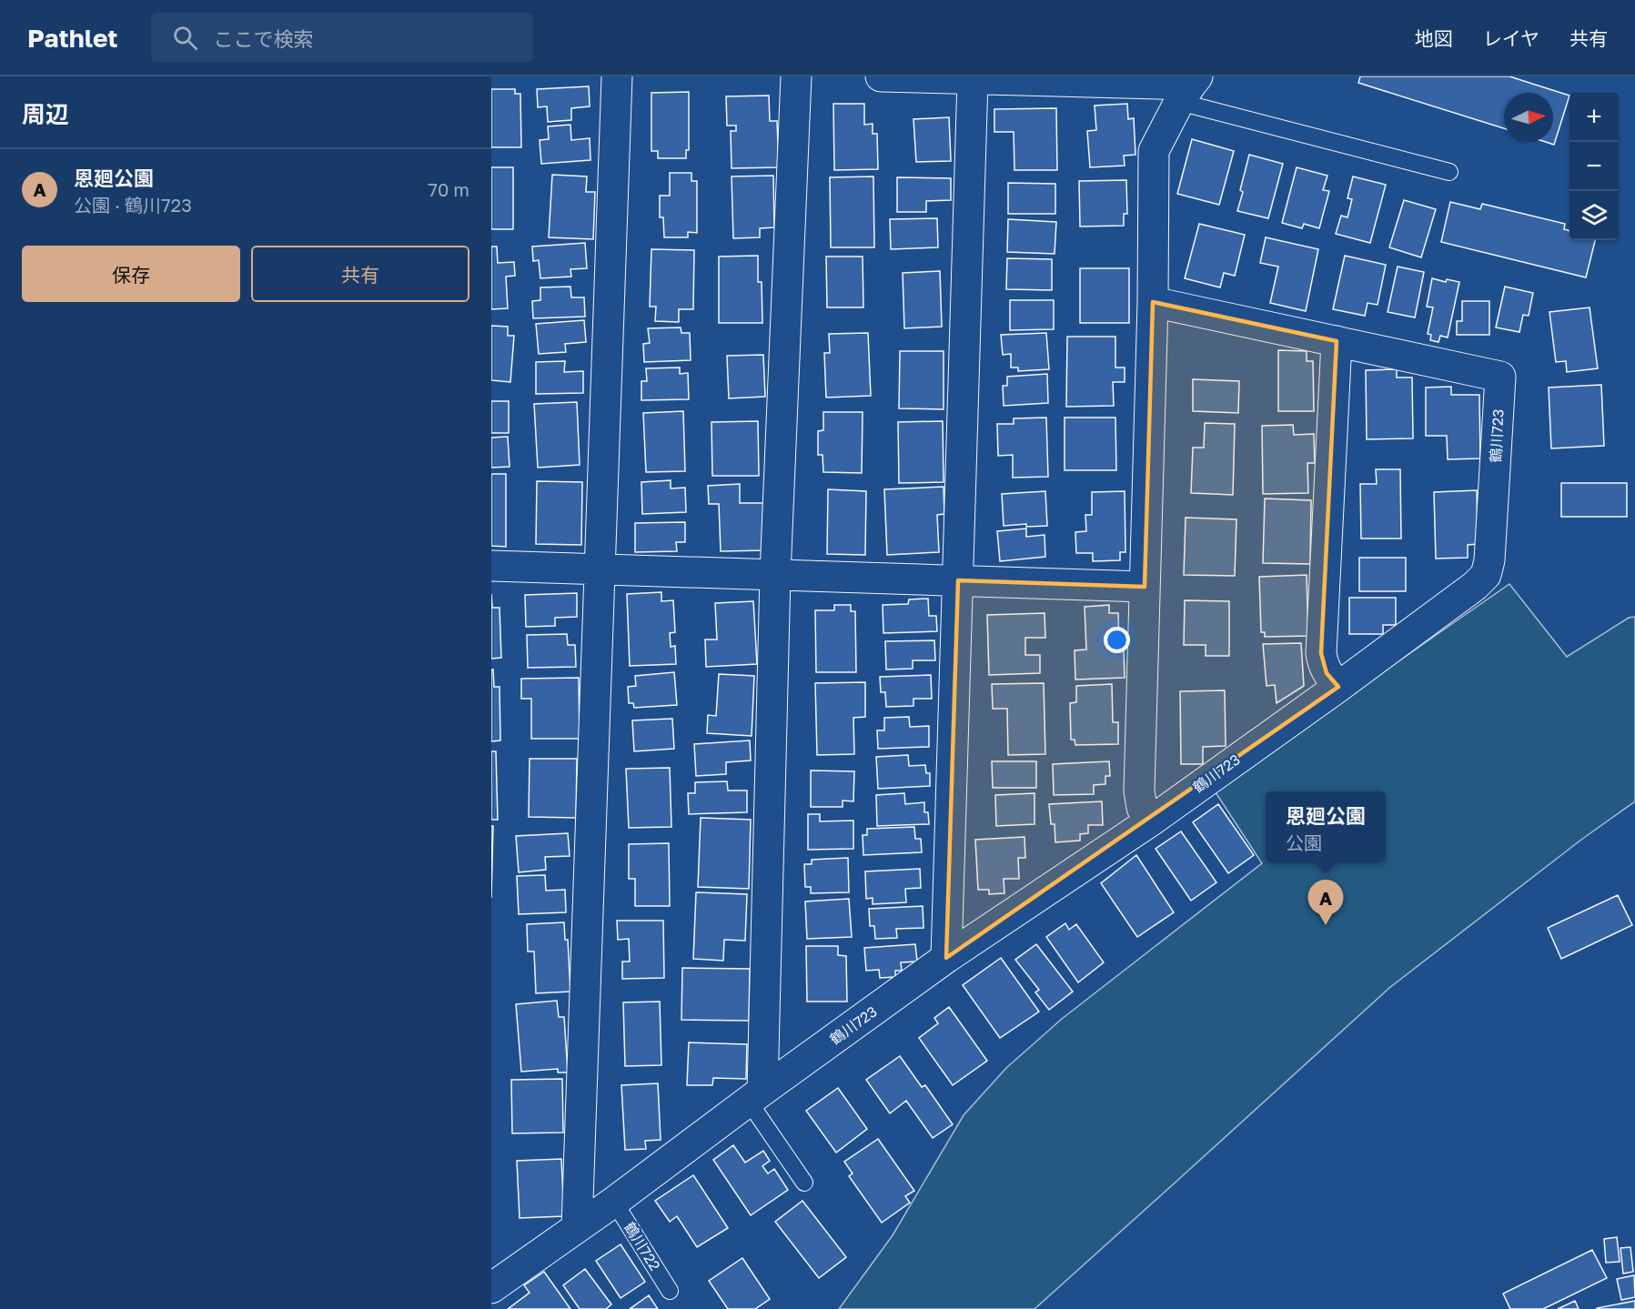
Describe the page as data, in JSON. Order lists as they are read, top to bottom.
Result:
{
  "streets": {
    "street": ["鶴川723"],
    "lane": ["鶴川722"]
  },
  "crossings": [
    ["鶴川723", "鶴川722"]
  ],
  "north": "right",
  "page": {
    "header": "Pathlet",
    "search": "ここで検索",
    "nav": ["地図", "レイヤ", "共有"],
    "heading": "周辺",
    "map_buttons": ["+", "−"],
    "list": [
      {
        "mark": "A",
        "name": "恩廻公園",
        "note": "公園 · 鶴川723",
        "value": "70 m"
      }
    ],
    "buttons": ["保存", "共有"],
    "popup": ["恩廻公園", "公園"],
    "pins": "A"
  }
}
